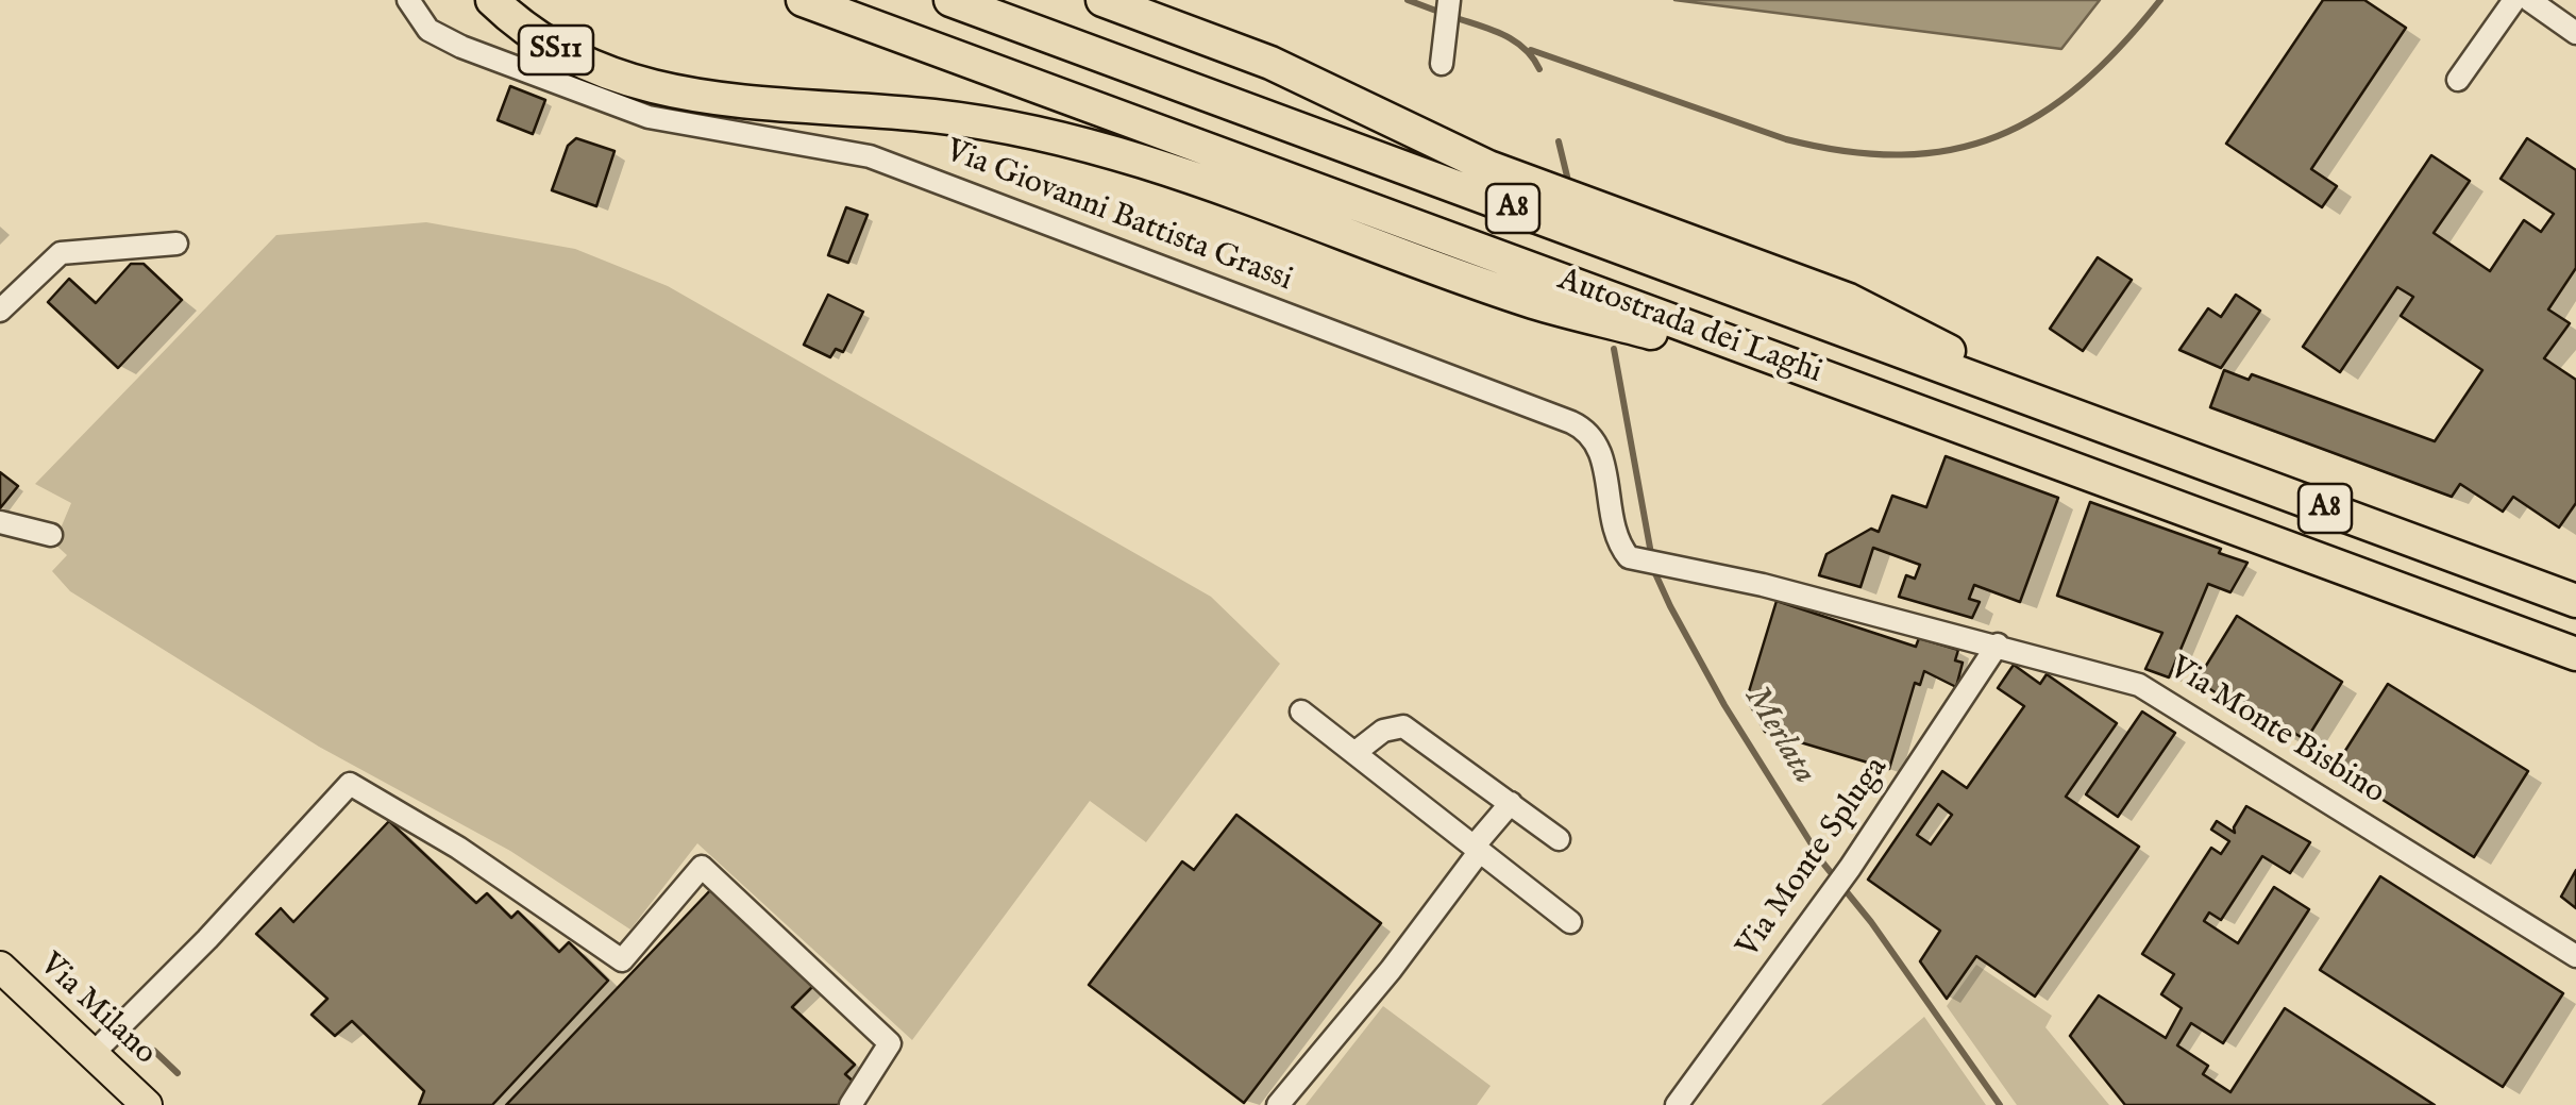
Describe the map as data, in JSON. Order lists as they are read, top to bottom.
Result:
{
  "streets": {
    "highway": ["SS11", "A8", "Autostrada dei Laghi"],
    "main road": ["Via Milano"],
    "street": ["Via Giovanni Battista Grassi", "Via Monte Bisbino", "Via Monte Spluga"]
  },
  "crossings": [
    ["SS11", "Autostrada dei Laghi"],
    ["Via Giovanni Battista Grassi", "Via Monte Bisbino"],
    ["Via Monte Bisbino", "Via Monte Spluga"]
  ],
  "water": ["Merlata"]
}
